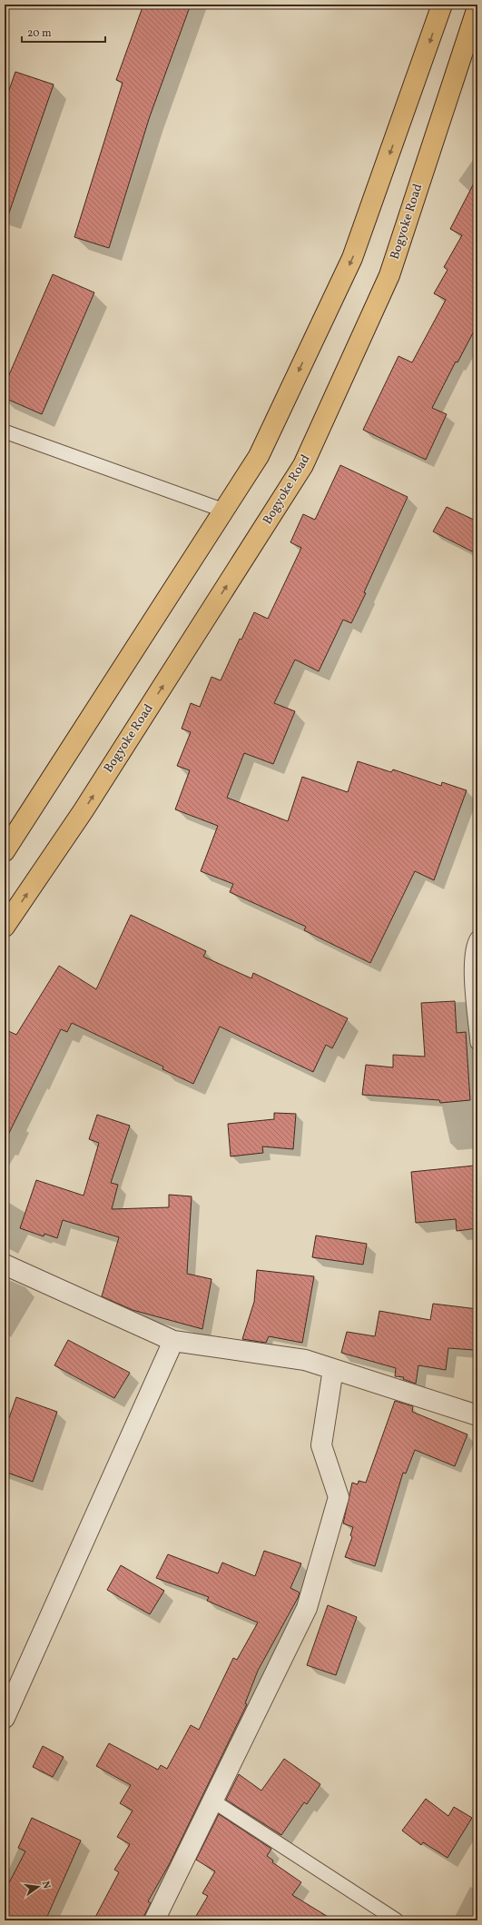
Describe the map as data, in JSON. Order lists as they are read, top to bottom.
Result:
{
  "streets": {
    "main road": ["Bogyoke Road"]
  },
  "scale_bar": "20 m",
  "north": "right"
}
